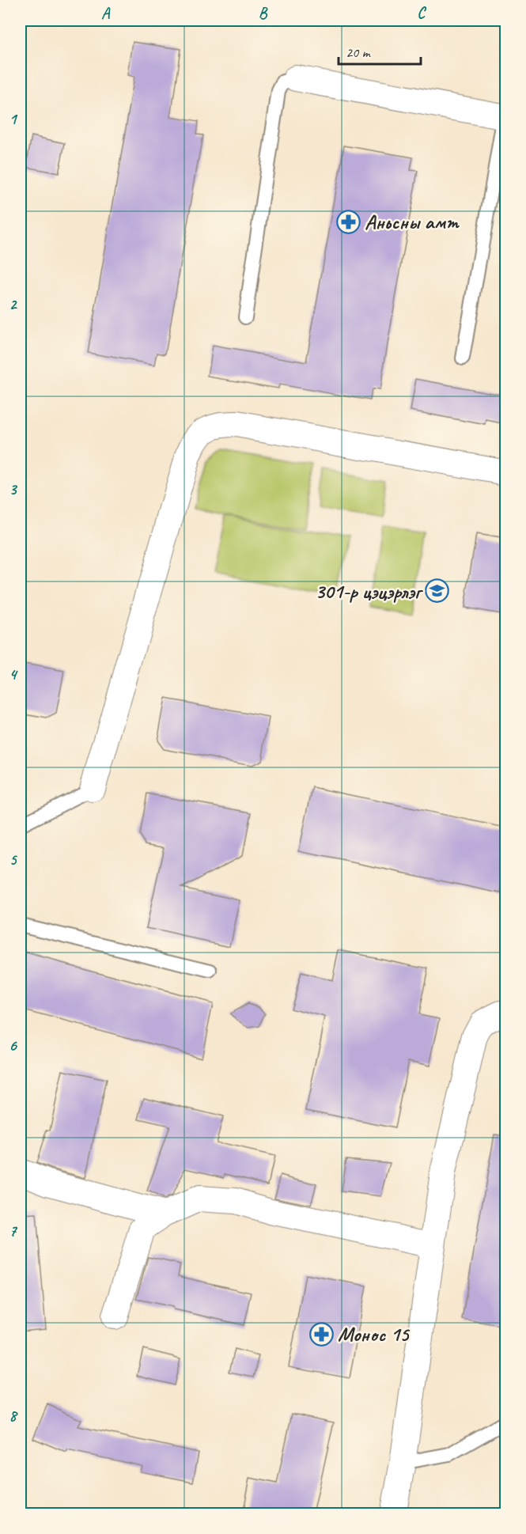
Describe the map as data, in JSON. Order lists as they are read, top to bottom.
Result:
{
  "places": {
    "pharmacy": ["Аньсны амт", "Монос 15"],
    "school or university": ["301-р цэцэрлэг"]
  },
  "scale_bar": "20 m",
  "grid": {
    "columns": ["A", "B", "C"],
    "rows": [
      "1",
      "2",
      "3",
      "4",
      "5",
      "6",
      "7",
      "8"
    ]
  }
}
